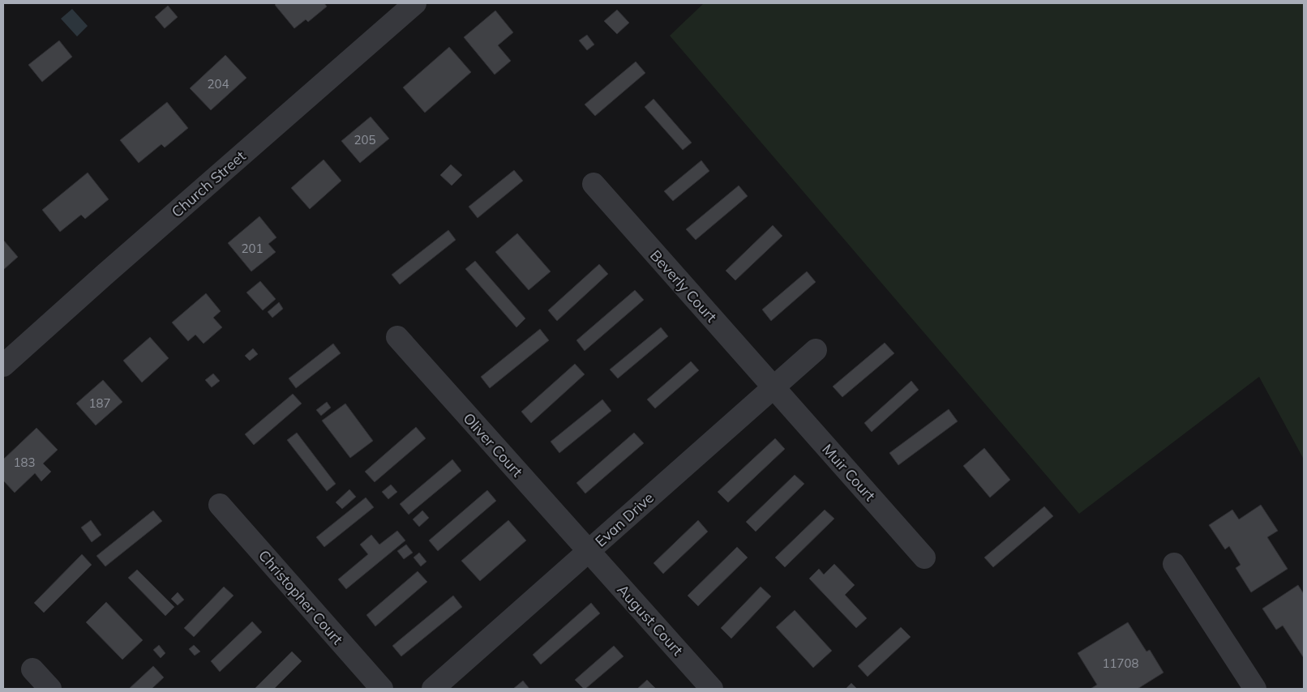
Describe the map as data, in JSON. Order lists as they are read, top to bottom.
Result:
{
  "streets": {
    "street": [
      "Church Street",
      "Beverly Court",
      "Oliver Court",
      "Muir Court",
      "Evan Drive",
      "Christopher Court",
      "August Court"
    ]
  },
  "crossings": [
    ["Beverly Court", "Muir Court"],
    ["Beverly Court", "Evan Drive"],
    ["Oliver Court", "Evan Drive"],
    ["Oliver Court", "August Court"],
    ["Muir Court", "Evan Drive"],
    ["Evan Drive", "August Court"]
  ],
  "house_numbers": [
    "204",
    "205",
    "201",
    "187",
    "183",
    "11708"
  ]
}
